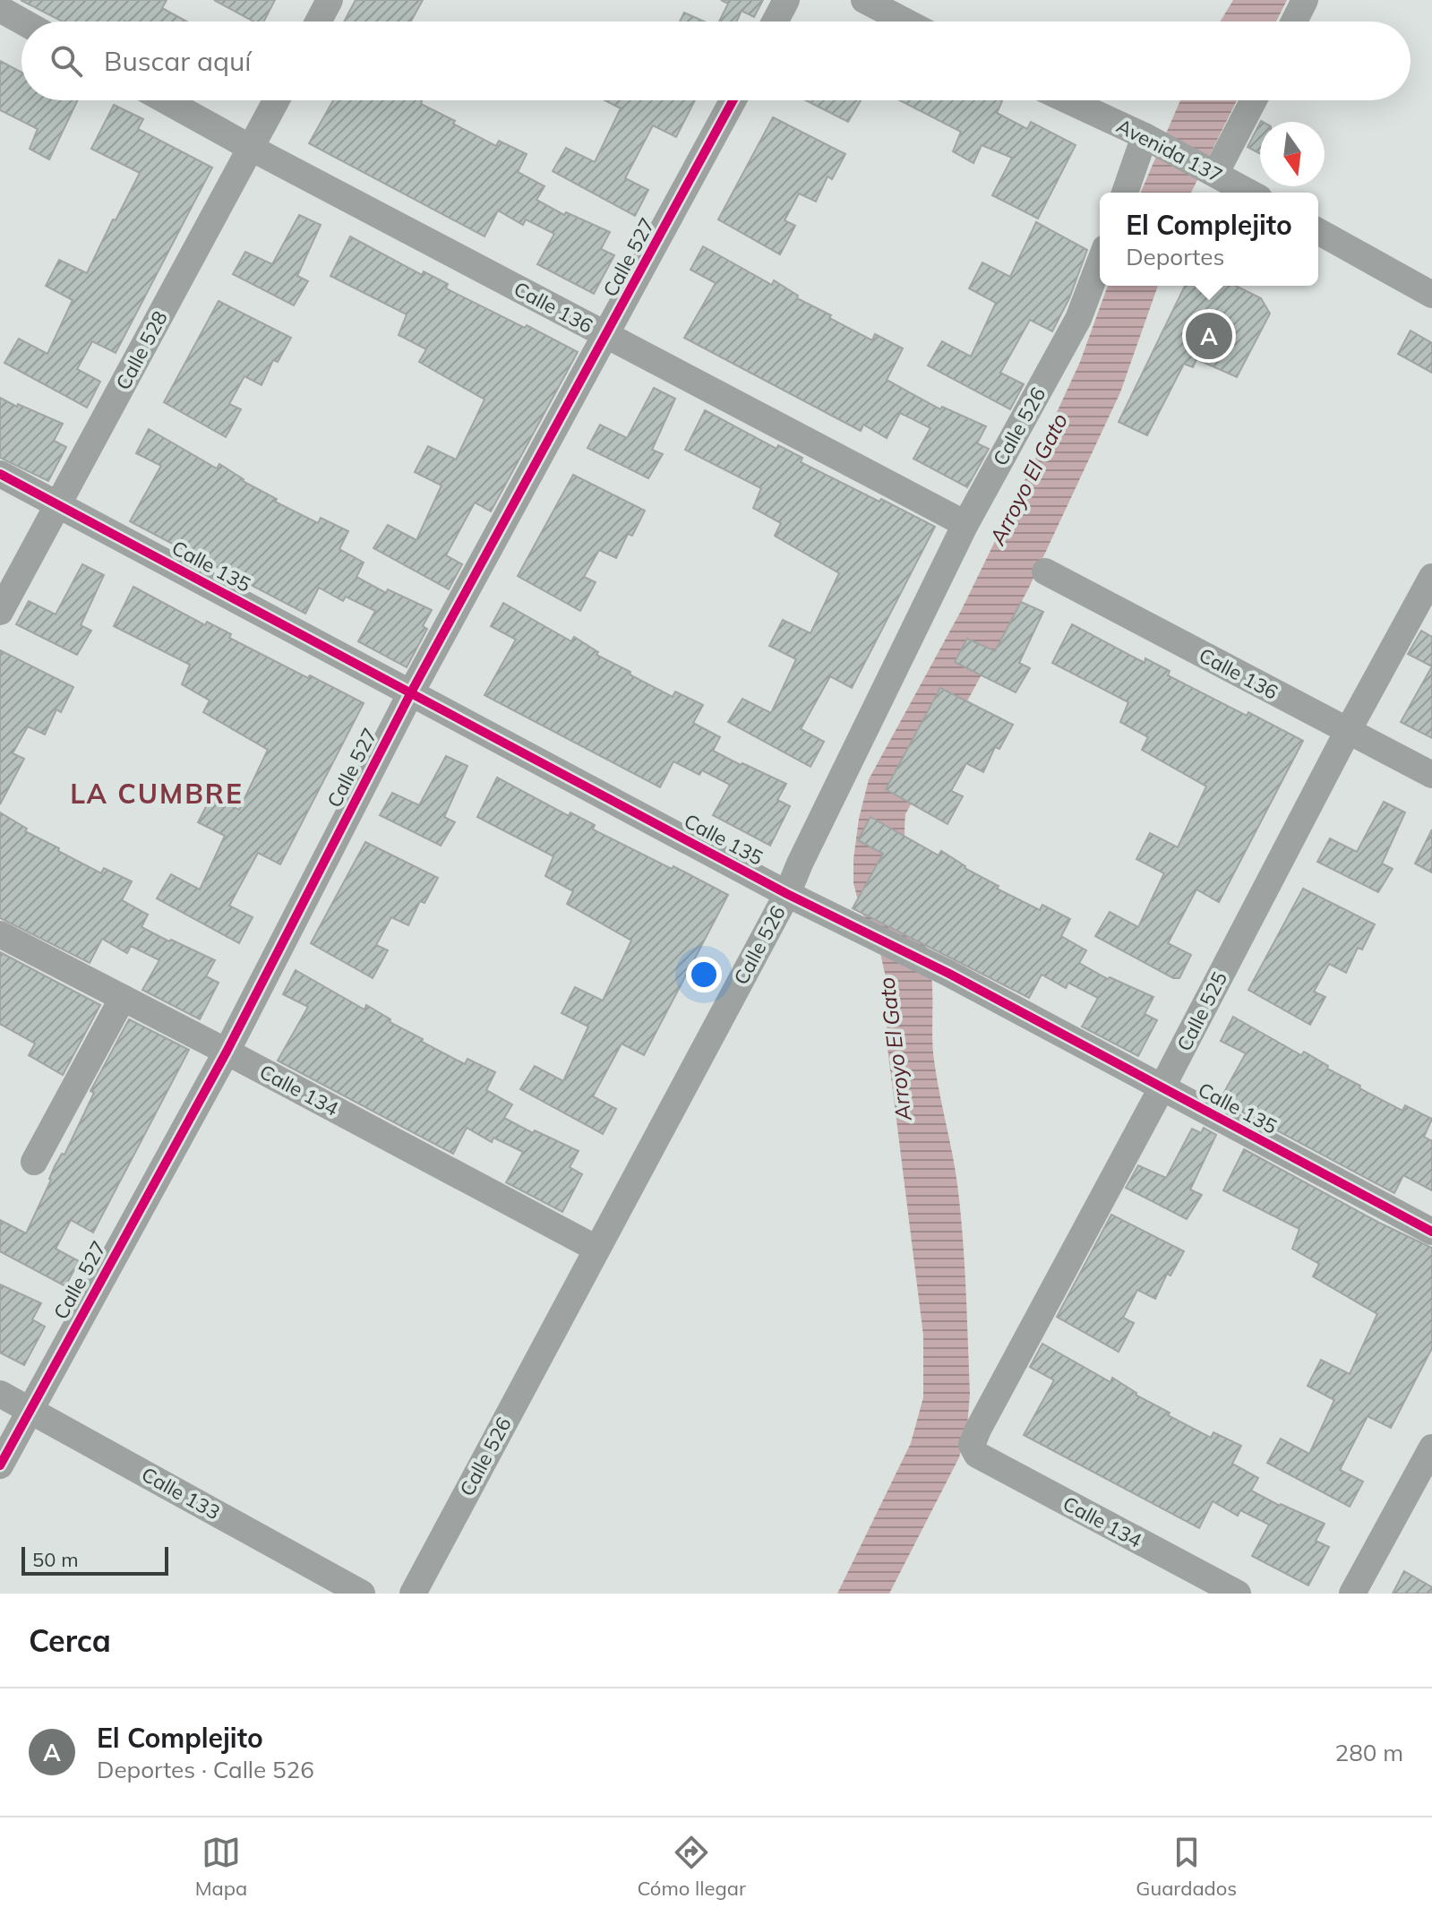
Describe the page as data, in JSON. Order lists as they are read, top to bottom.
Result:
{
  "streets": {
    "street": [
      "Avenida 137",
      "Calle 527",
      "Calle 136",
      "Calle 528",
      "Calle 526",
      "Calle 135",
      "Calle 525",
      "Calle 134",
      "Calle 133"
    ]
  },
  "crossings": [
    ["Calle 527", "Calle 136"],
    ["Calle 527", "Calle 135"],
    ["Calle 527", "Calle 134"],
    ["Calle 527", "Calle 133"],
    ["Calle 136", "Calle 528"],
    ["Calle 136", "Calle 526"],
    ["Calle 136", "Calle 525"],
    ["Calle 528", "Calle 135"],
    ["Calle 526", "Calle 135"],
    ["Calle 526", "Calle 134"],
    ["Calle 135", "Calle 525"],
    ["Calle 525", "Calle 134"]
  ],
  "districts": ["LA CUMBRE"],
  "water": ["Arroyo El Gato"],
  "scale_bar": "50 m",
  "north": "bottom",
  "page": {
    "search": "Buscar aquí",
    "popup": ["El Complejito", "Deportes"],
    "pins": "A",
    "scale": "50 m",
    "heading": "Cerca",
    "list": [
      {
        "mark": "A",
        "name": "El Complejito",
        "note": "Deportes · Calle 526",
        "value": "280 m"
      }
    ],
    "nav": ["Mapa", "Cómo llegar", "Guardados"]
  }
}
